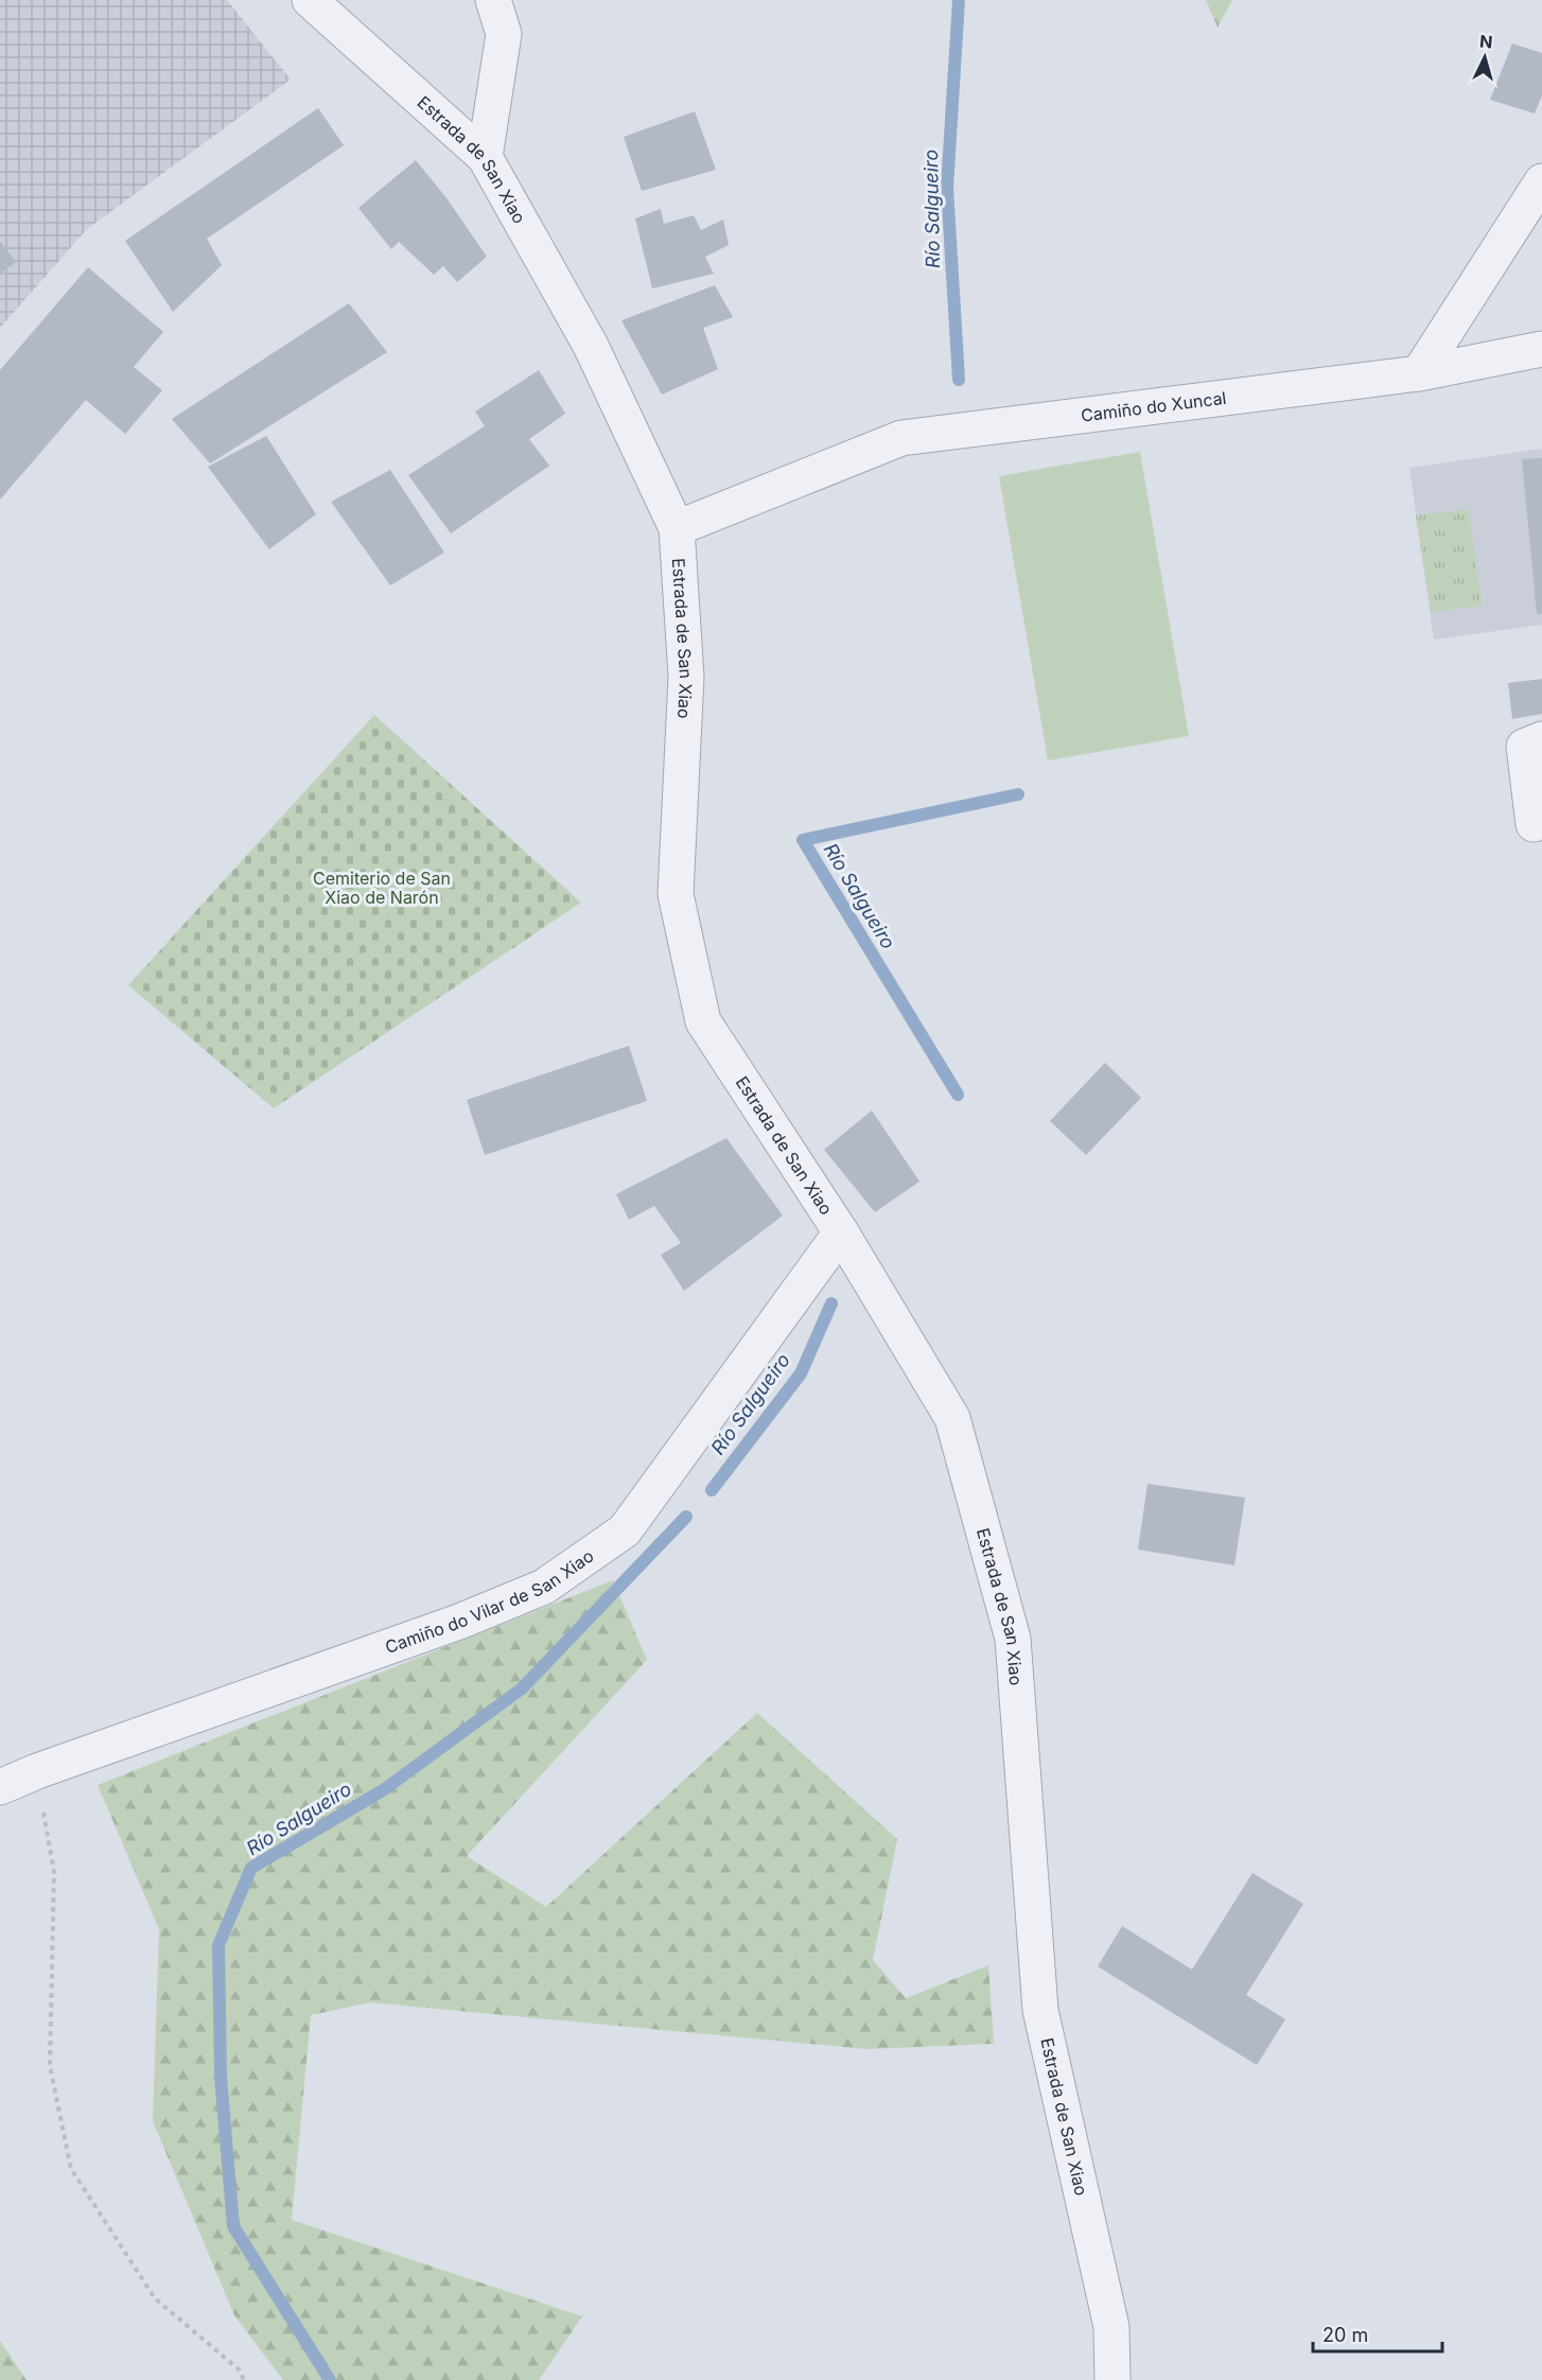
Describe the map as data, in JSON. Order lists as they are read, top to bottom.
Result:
{
  "streets": {
    "street": ["Estrada de San Xiao", "Camiño do Xuncal", "Camiño do Vilar de San Xiao"]
  },
  "crossings": [
    ["Estrada de San Xiao", "Camiño do Xuncal"],
    ["Estrada de San Xiao", "Camiño do Vilar de San Xiao"]
  ],
  "water": ["Río Salgueiro"],
  "parks": ["Cemiterio de San Xiao de Narón"],
  "scale_bar": "20 m",
  "north": "top"
}
